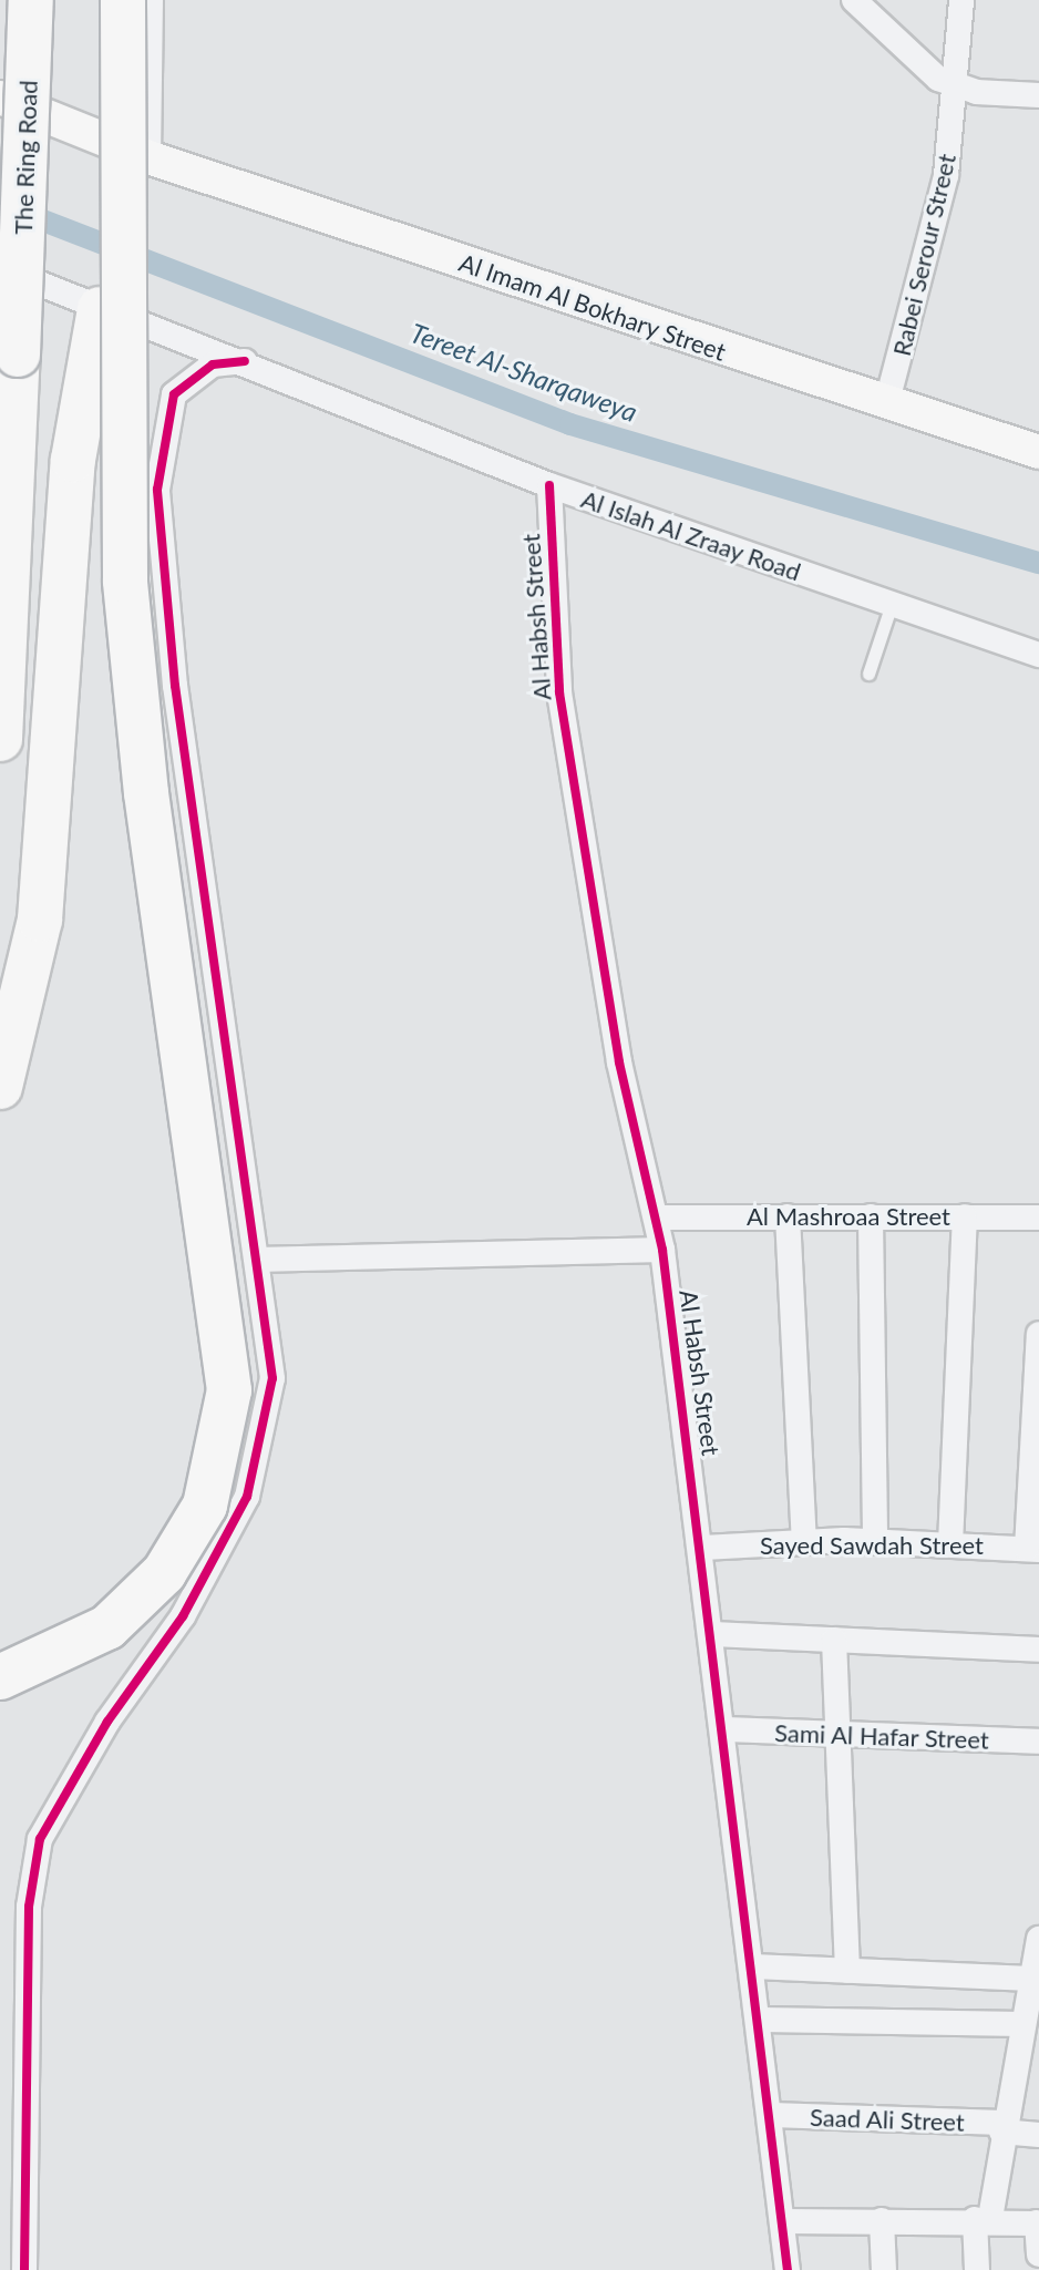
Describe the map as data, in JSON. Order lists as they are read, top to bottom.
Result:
{
  "streets": {
    "highway": ["The Ring Road"],
    "street": [
      "Rabei Serour Street",
      "Al Imam Al Bokhary Street",
      "Al Islah Al Zraay Road",
      "Al Habsh Street",
      "Al Mashroaa Street",
      "Sayed Sawdah Street",
      "Sami Al Hafar Street",
      "Saad Ali Street"
    ]
  },
  "crossings": [
    ["Rabei Serour Street", "Al Imam Al Bokhary Street"],
    ["Al Islah Al Zraay Road", "Al Habsh Street"],
    ["Al Habsh Street", "Al Mashroaa Street"],
    ["Al Habsh Street", "Sayed Sawdah Street"],
    ["Al Habsh Street", "Sami Al Hafar Street"],
    ["Al Habsh Street", "Saad Ali Street"]
  ],
  "water": ["Tereet Al-Sharqaweya"]
}
